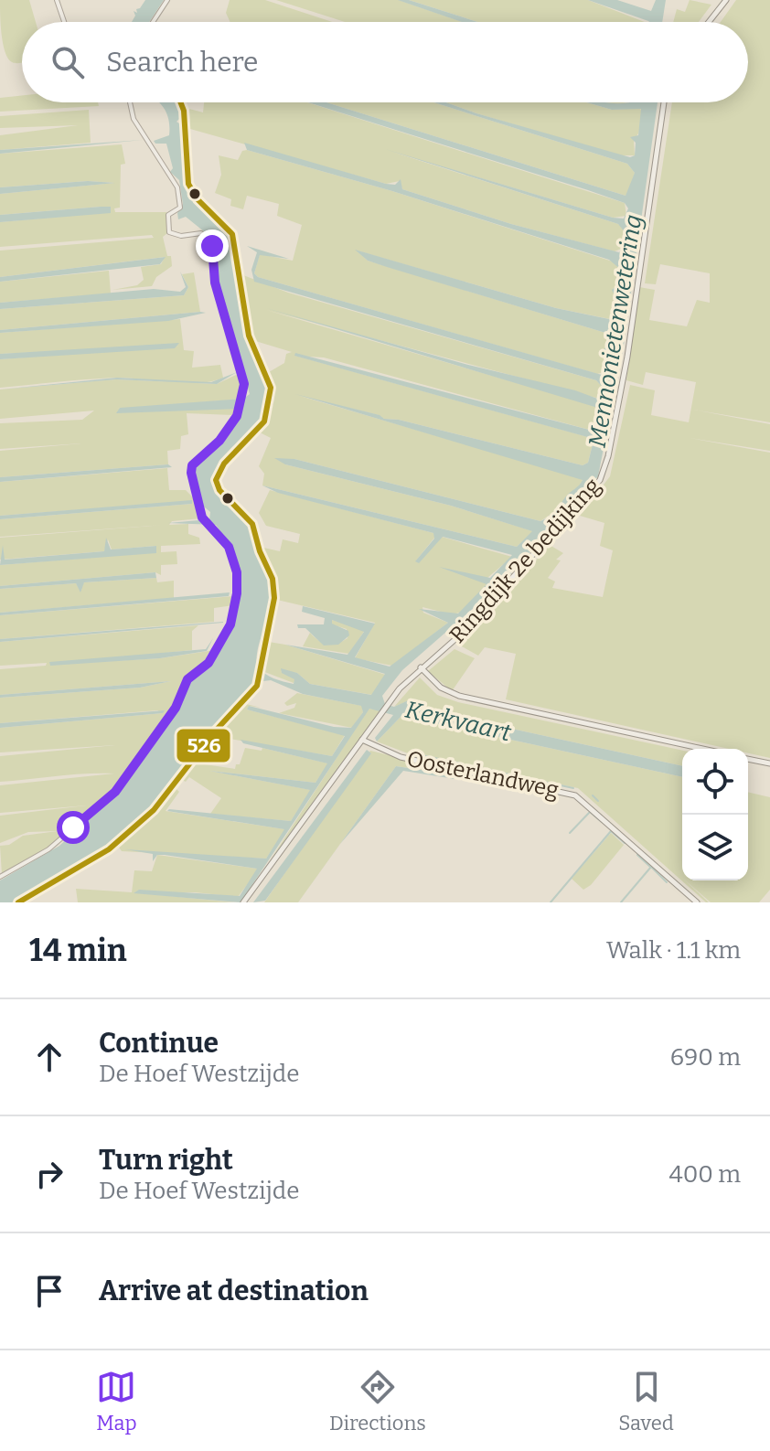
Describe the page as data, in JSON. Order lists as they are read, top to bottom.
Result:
{
  "streets": {
    "street": ["Ringdijk 2e bedijking", "Oosterlandweg"]
  },
  "crossings": [
    ["Ringdijk 2e bedijking", "Oosterlandweg"]
  ],
  "water": ["Mennonietenwetering", "Kerkvaart"],
  "lines": ["transit line 526"],
  "page": {
    "search": "Search here",
    "heading": ["14 min", "Walk · 1.1 km"],
    "list": [
      ["Continue", "De Hoef Westzijde", "690 m"],
      ["Turn right", "De Hoef Westzijde", "400 m"],
      "Arrive at destination"
    ],
    "nav": ["Map", "Directions", "Saved"]
  }
}
